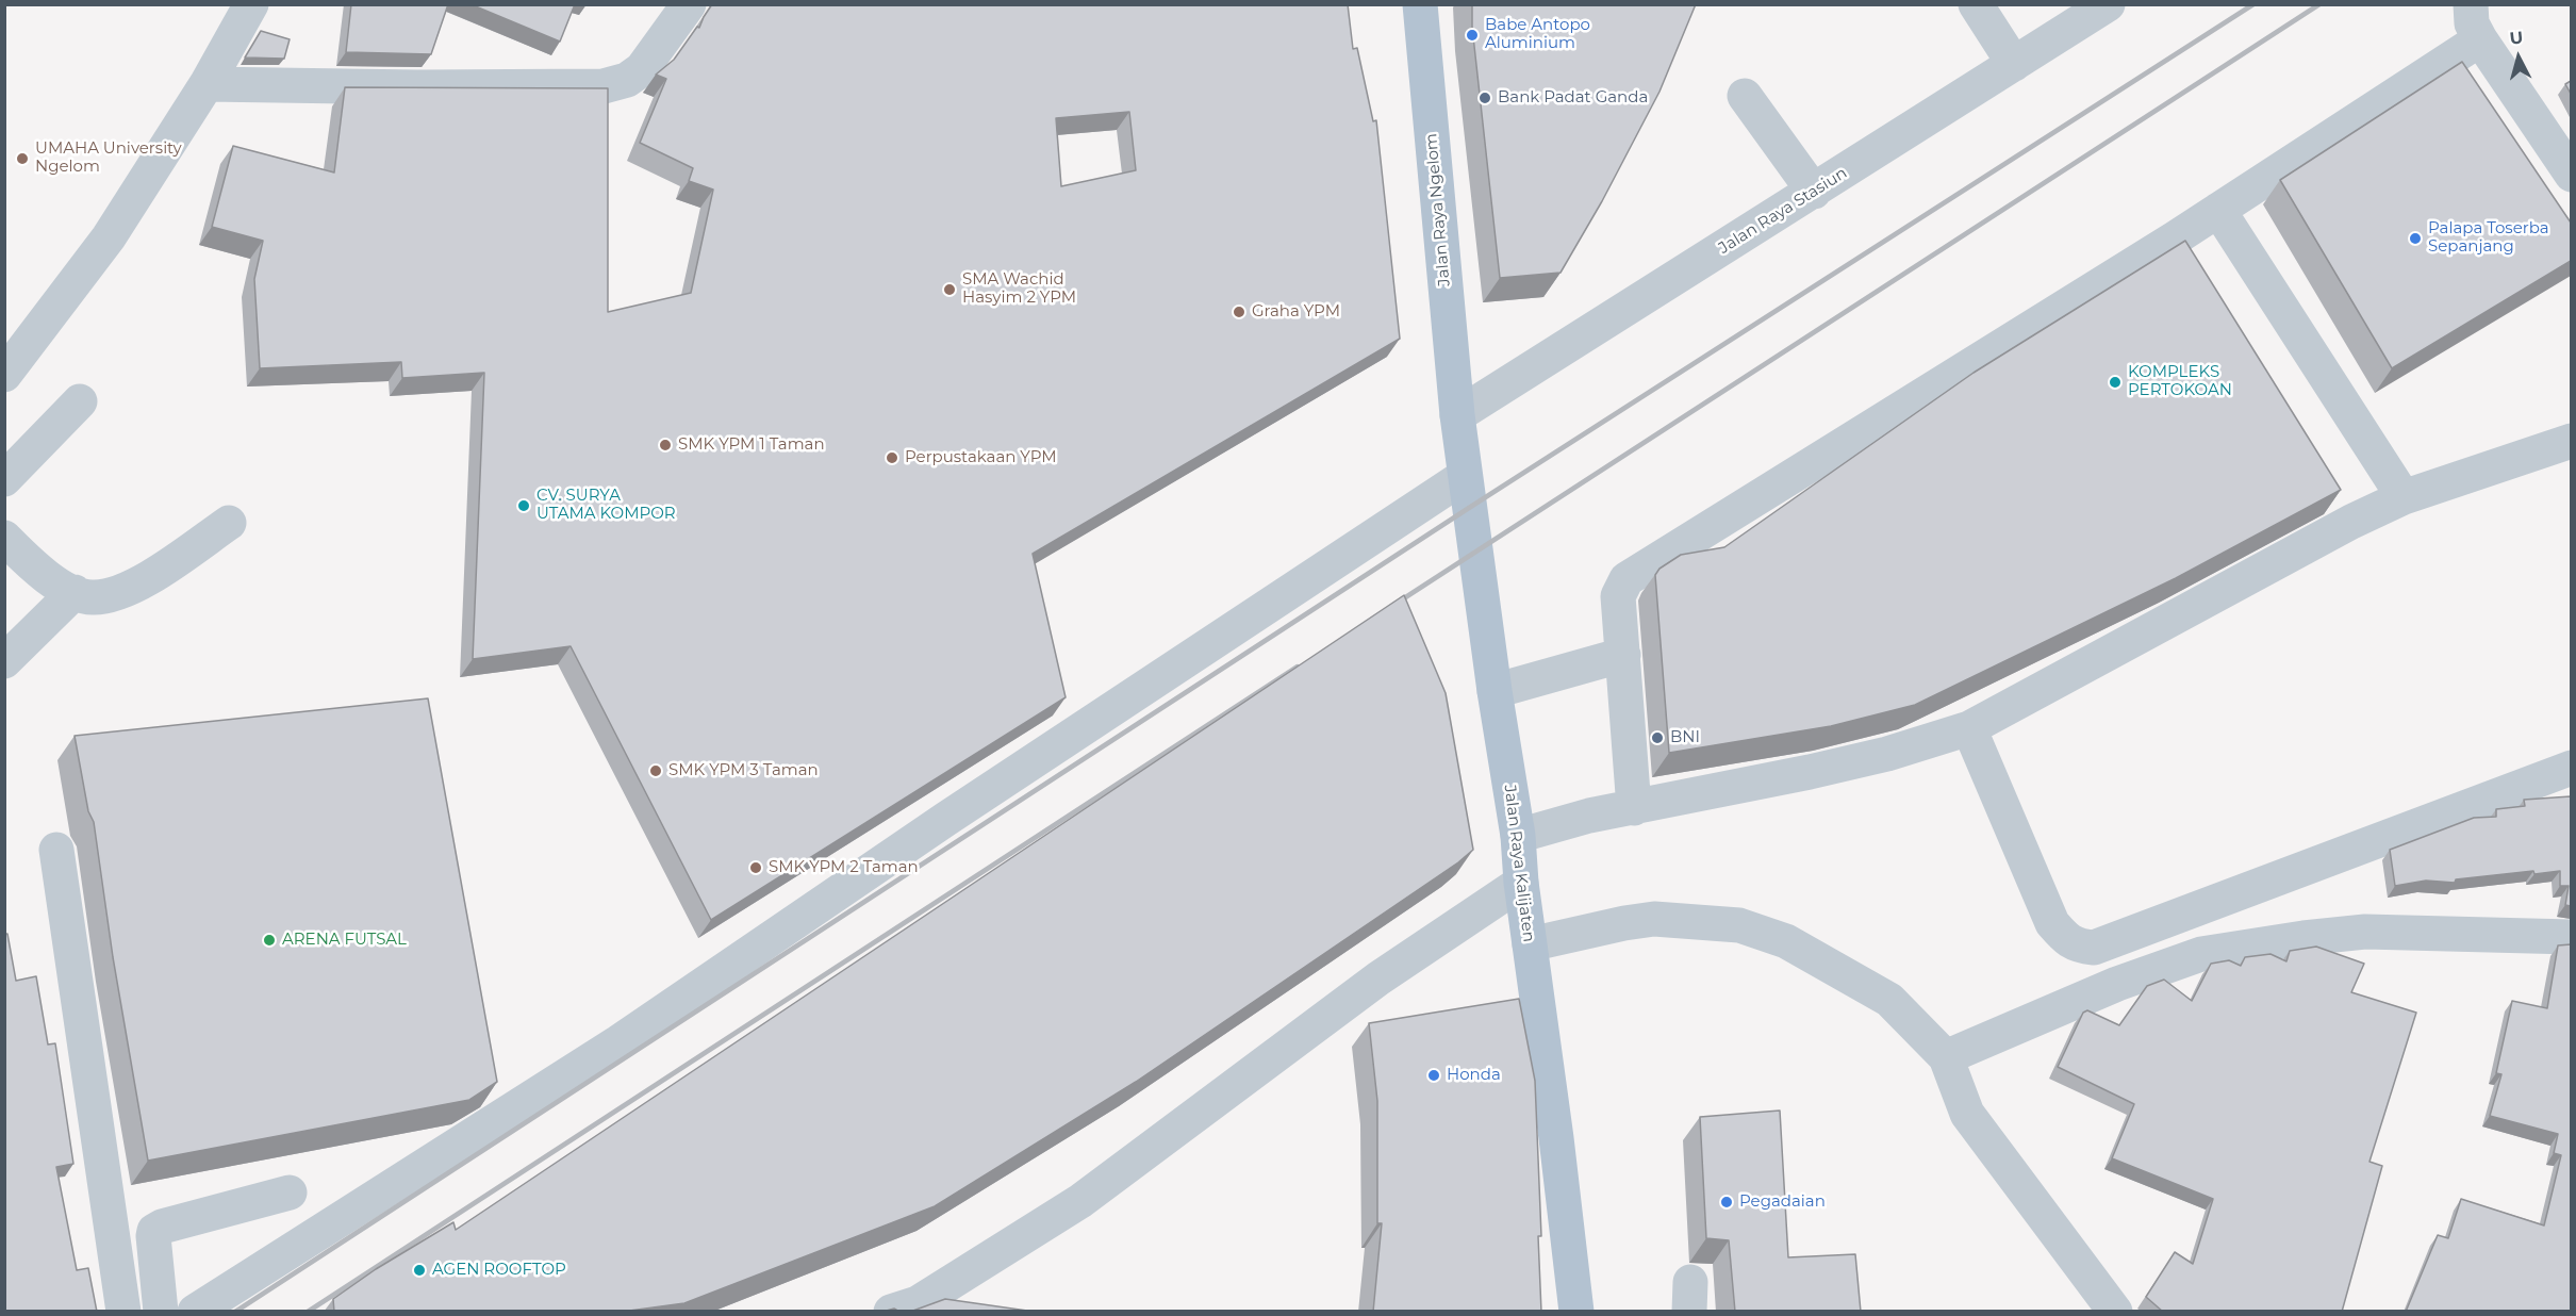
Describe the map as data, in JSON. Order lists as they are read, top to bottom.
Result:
{
  "streets": {
    "main road": ["Jalan Raya Ngelom", "Jalan Raya Kalijaten"],
    "street": ["Jalan Raya Stasiun"]
  },
  "crossings": [
    ["Jalan Raya Ngelom", "Jalan Raya Stasiun"],
    ["Jalan Raya Ngelom", "Jalan Raya Kalijaten"],
    ["Jalan Raya Stasiun", "Jalan Raya Kalijaten"]
  ],
  "places": [
    "Babe Antopo Aluminium",
    "Bank Padat Ganda",
    "UMAHA University Ngelom",
    "Palapa Toserba Sepanjang",
    "SMA Wachid Hasyim 2 YPM",
    "Graha YPM",
    "KOMPLEKS PERTOKOAN",
    "SMK YPM 1 Taman",
    "Perpustakaan YPM",
    "CV. SURYA UTAMA KOMPOR",
    "BNI",
    "SMK YPM 3 Taman",
    "SMK YPM 2 Taman",
    "ARENA FUTSAL",
    "Honda",
    "Pegadaian",
    "AGEN ROOFTOP"
  ],
  "north": "top"
}
